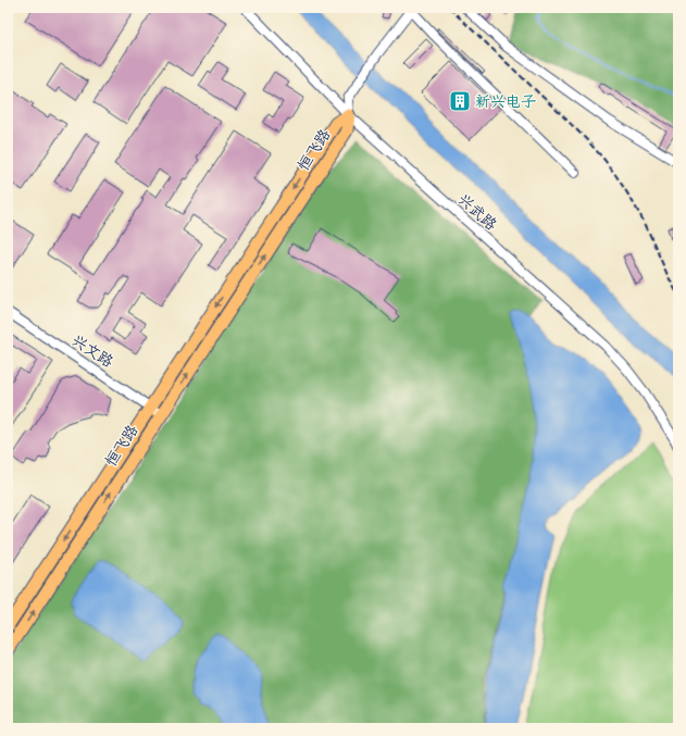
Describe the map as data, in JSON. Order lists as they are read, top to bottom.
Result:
{
  "streets": {
    "main road": ["恒飞路"],
    "street": ["兴武路", "兴文路"]
  },
  "crossings": [
    ["恒飞路", "兴武路"],
    ["恒飞路", "兴文路"]
  ],
  "places": {
    "building": ["新兴电子"]
  }
}
